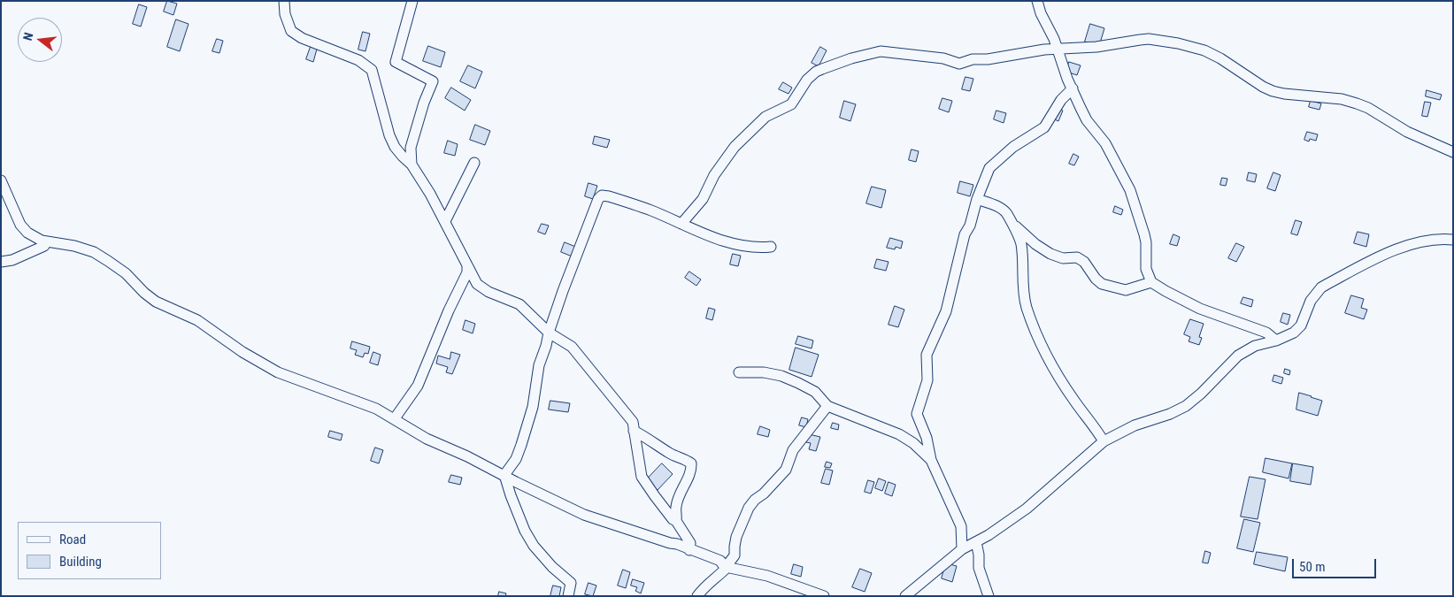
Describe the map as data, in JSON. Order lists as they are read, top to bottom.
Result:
{
  "legend": ["Road", "Building"],
  "scale_bar": "50 m",
  "north": "left"
}
